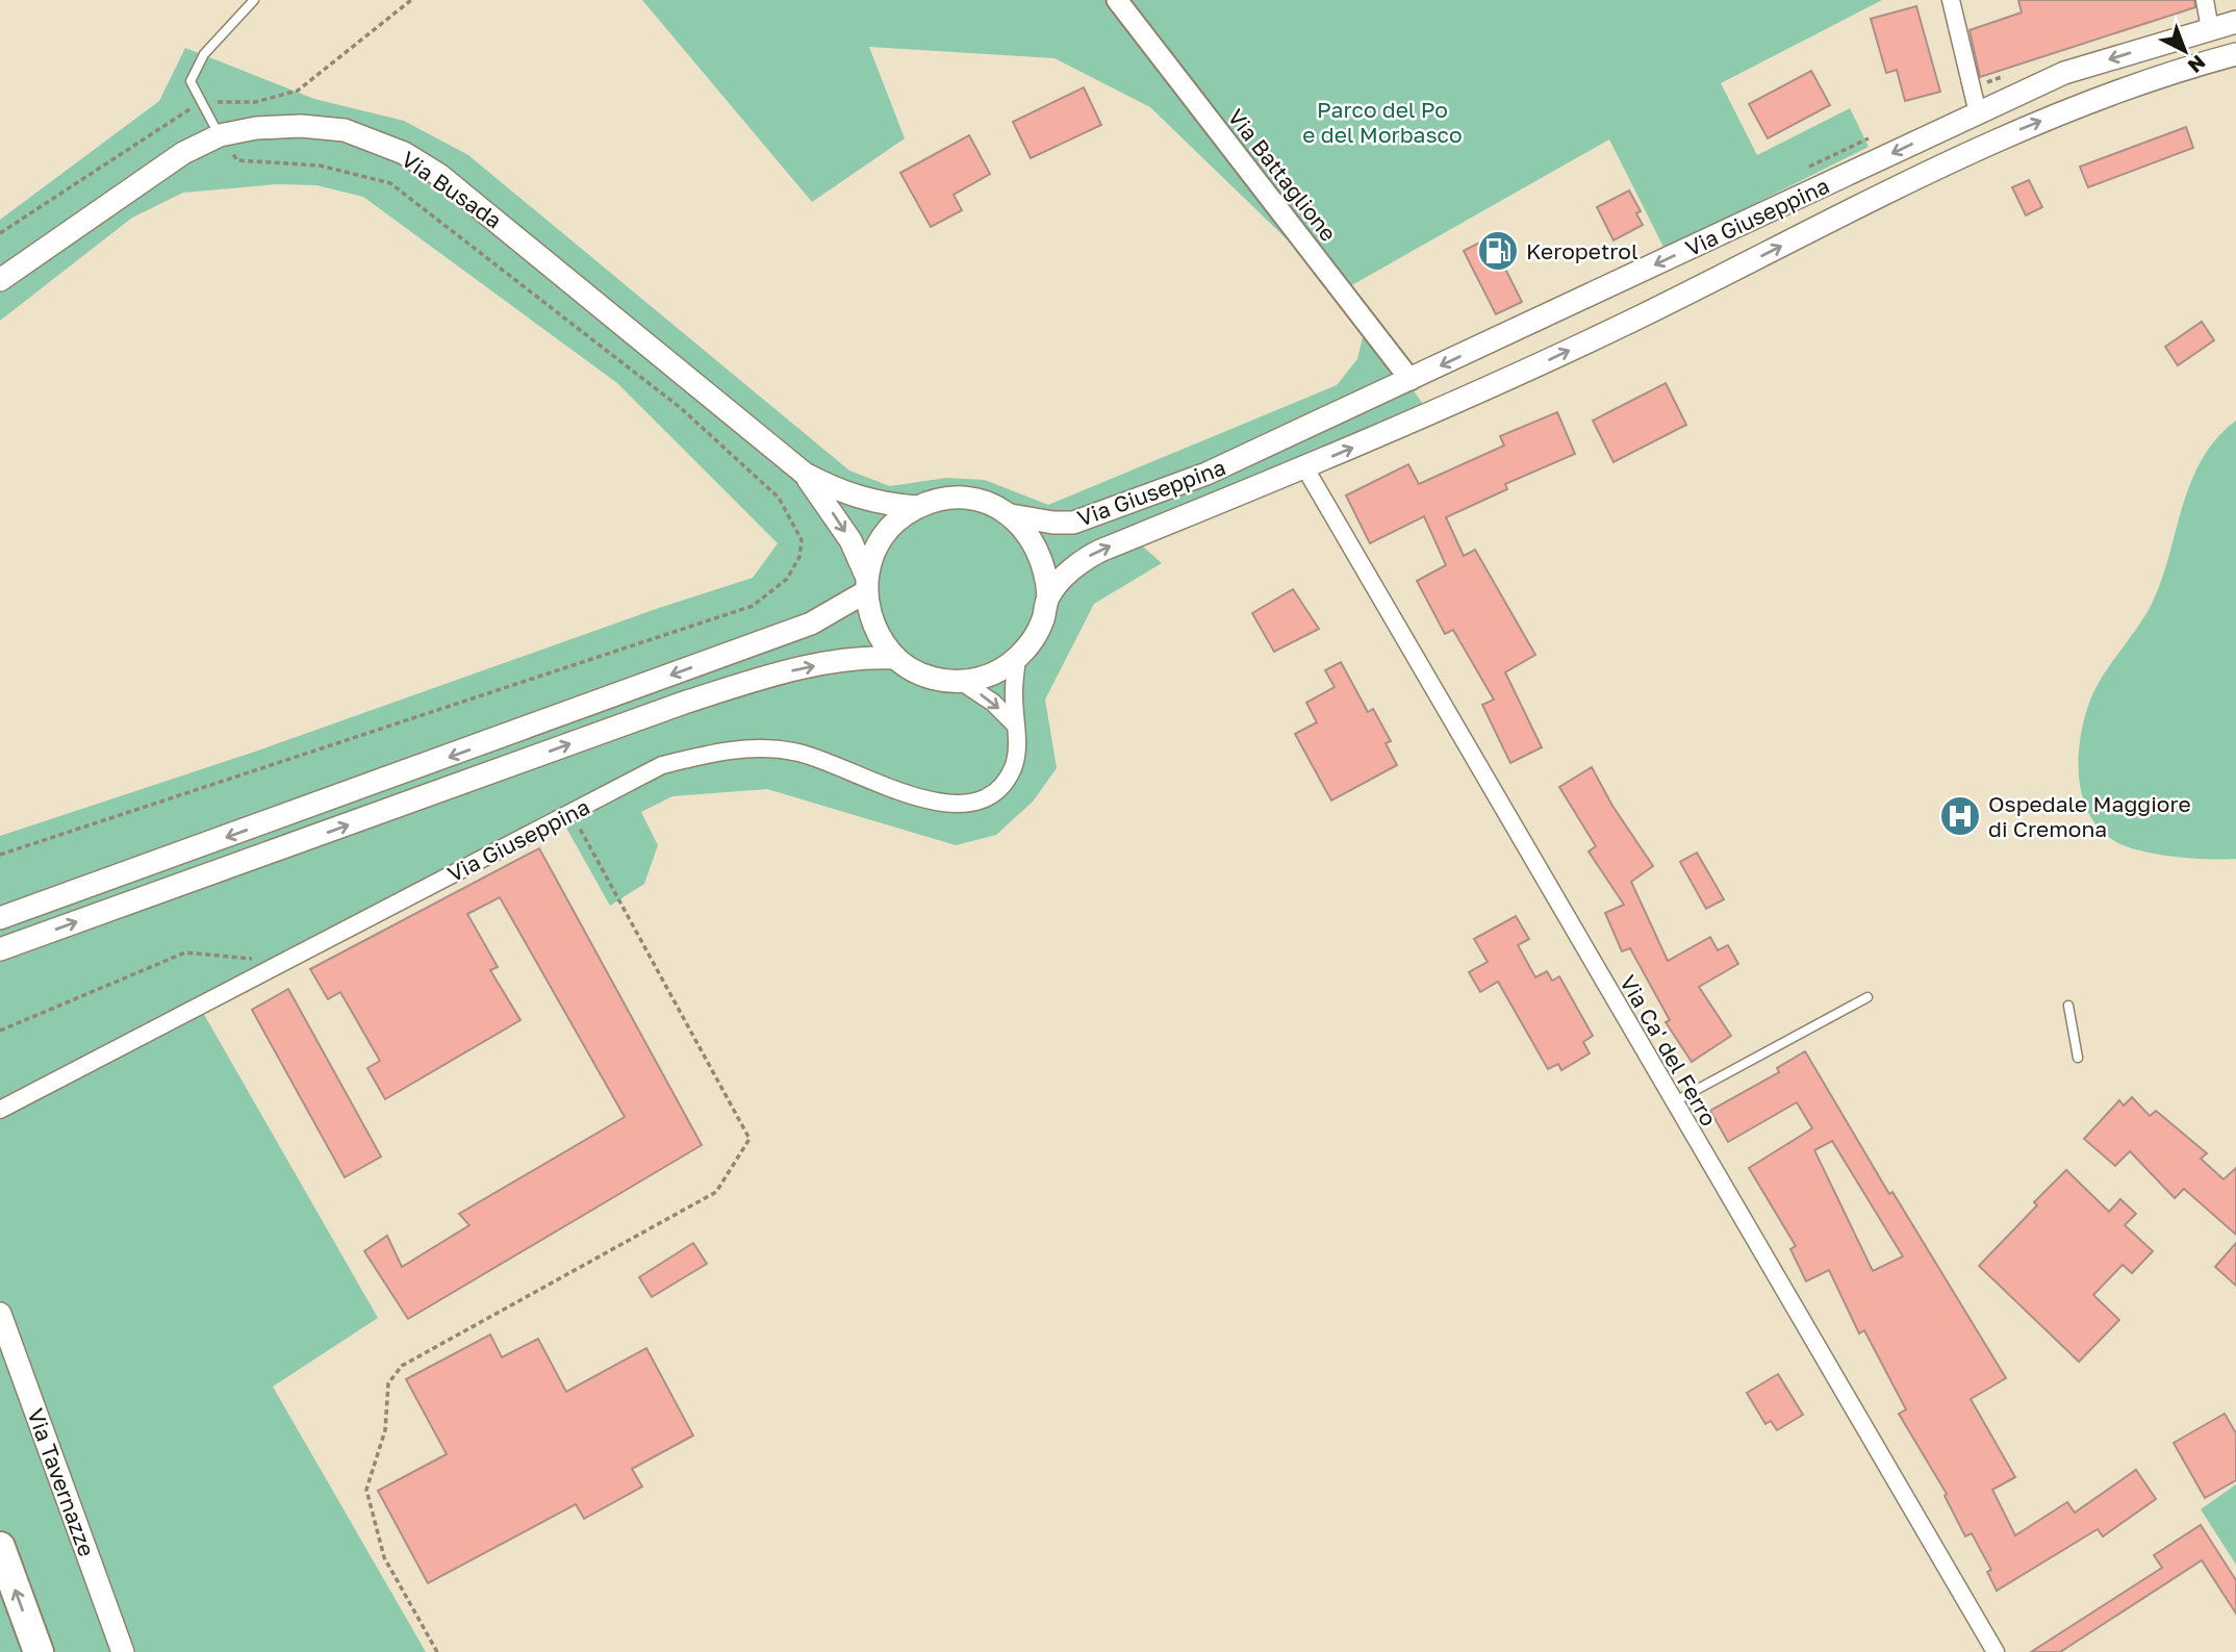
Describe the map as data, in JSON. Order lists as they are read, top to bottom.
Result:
{
  "streets": {
    "main road": ["Via Busada", "Via Giuseppina", "Via Tavernazze"],
    "street": ["Via Battaglione", "Via Ca' del Ferro"]
  },
  "crossings": [
    ["Via Battaglione", "Via Giuseppina"],
    ["Via Busada", "Via Giuseppina"],
    ["Via Giuseppina", "Via Ca' del Ferro"]
  ],
  "parks": ["Parco del Po e del Morbasco"],
  "places": {
    "fuel station": ["Keropetrol"],
    "hospital": ["Ospedale Maggiore di Cremona"]
  },
  "north": "bottom right"
}
